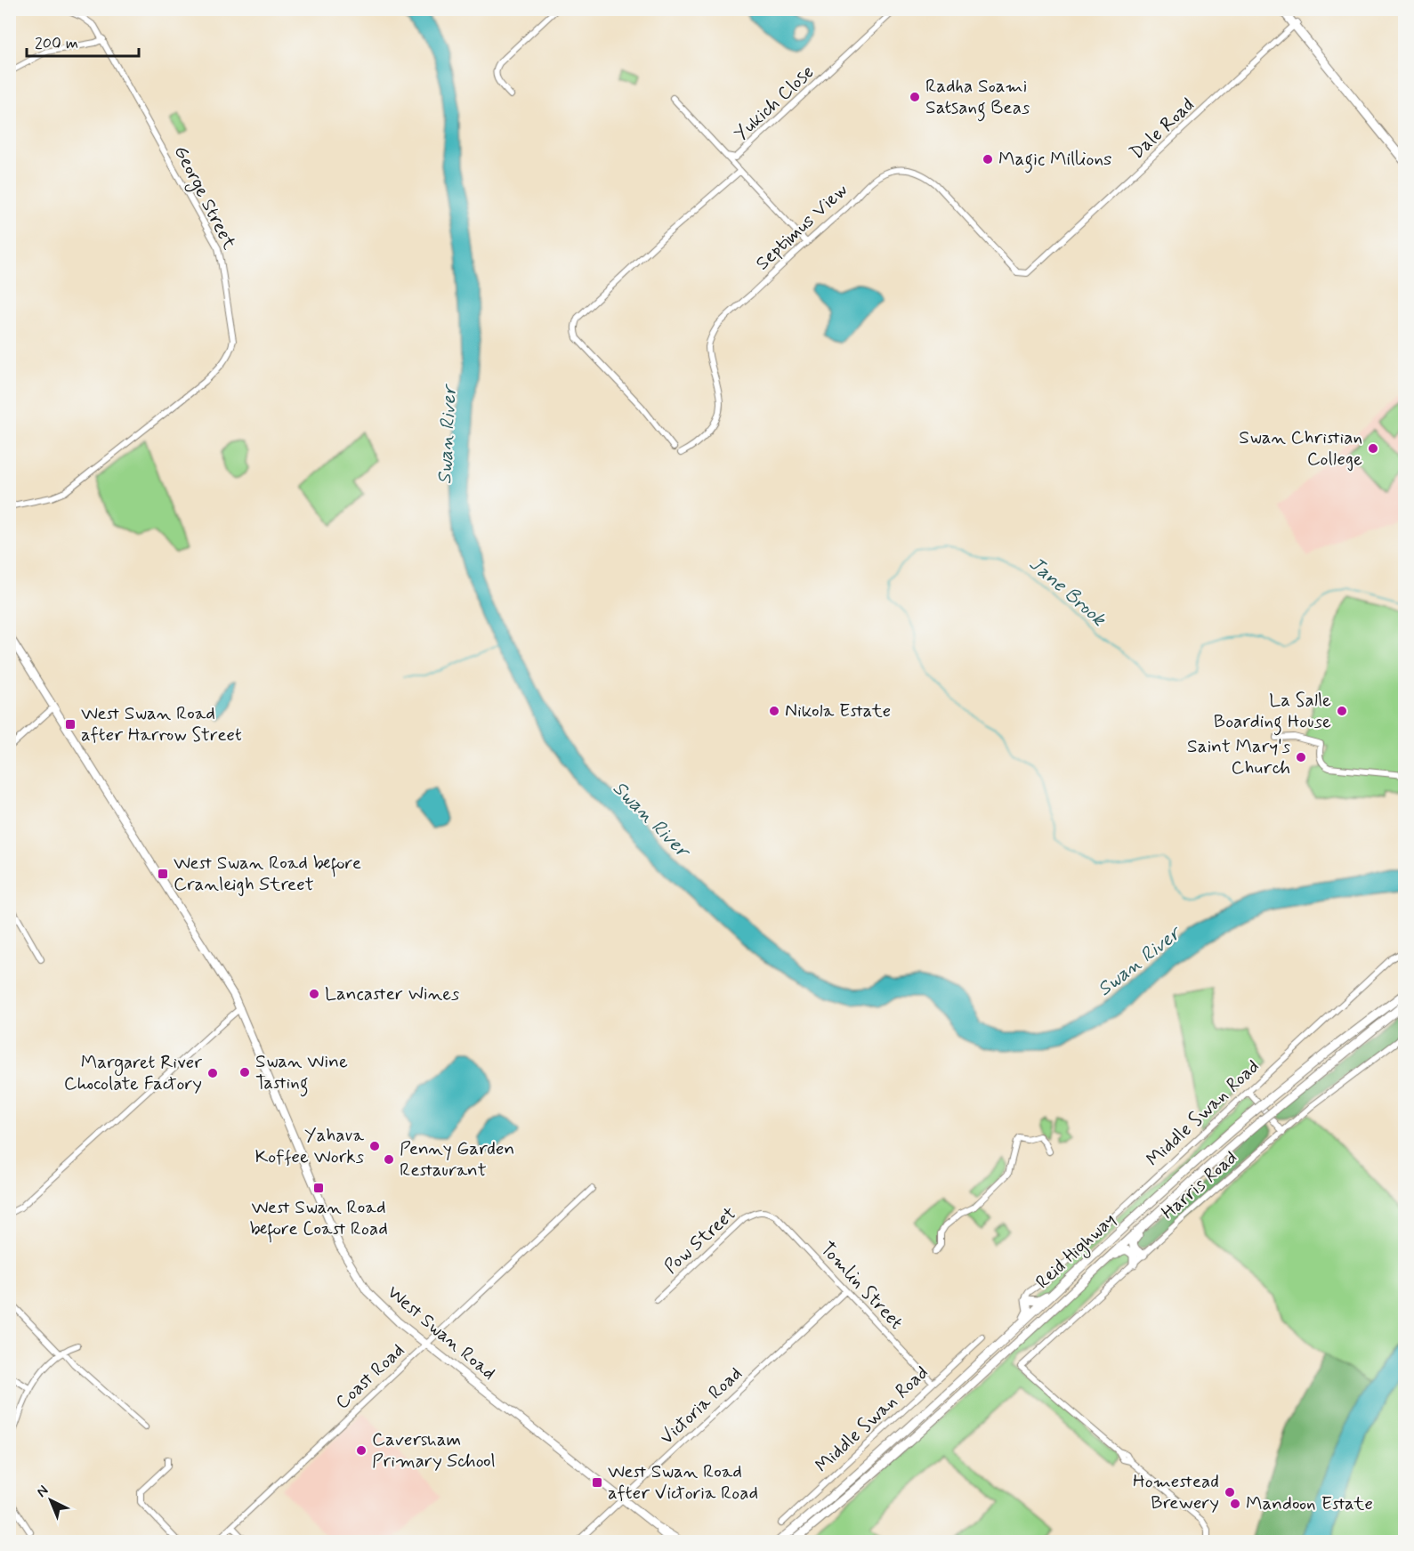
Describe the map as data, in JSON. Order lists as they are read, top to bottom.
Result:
{
  "streets": {
    "highway": ["Reid Highway"],
    "main road": ["West Swan Road"],
    "street": [
      "Yukich Close",
      "Dale Road",
      "George Street",
      "Septimus View",
      "Middle Swan Road",
      "Harris Road",
      "Pow Street",
      "Tomlin Street",
      "Coast Road",
      "Victoria Road"
    ]
  },
  "crossings": [
    ["Dale Road", "Septimus View"],
    ["Middle Swan Road", "Tomlin Street"],
    ["Pow Street", "Tomlin Street"],
    ["Tomlin Street", "Victoria Road"],
    ["West Swan Road", "Coast Road"],
    ["West Swan Road", "Victoria Road"]
  ],
  "water": ["Swan River", "Jane Brook"],
  "places": {
    "other": [
      "Radha Soami Satsang Beas",
      "Magic Millions",
      "Swan Christian College",
      "Nikola Estate",
      "La Salle Boarding House",
      "Saint Mary's Church",
      "Lancaster Wines",
      "Swan Wine Tasting",
      "Margaret River Chocolate Factory",
      "Yahava Koffee Works",
      "Penny Garden Restaurant",
      "Caversham Primary School",
      "Homestead Brewery",
      "Mandoon Estate"
    ],
    "transit": [
      "West Swan Road after Harrow Street",
      "West Swan Road before Cranleigh Street",
      "West Swan Road before Coast Road",
      "West Swan Road after Victoria Road"
    ]
  },
  "scale_bar": "200 m",
  "north": "top left"
}
